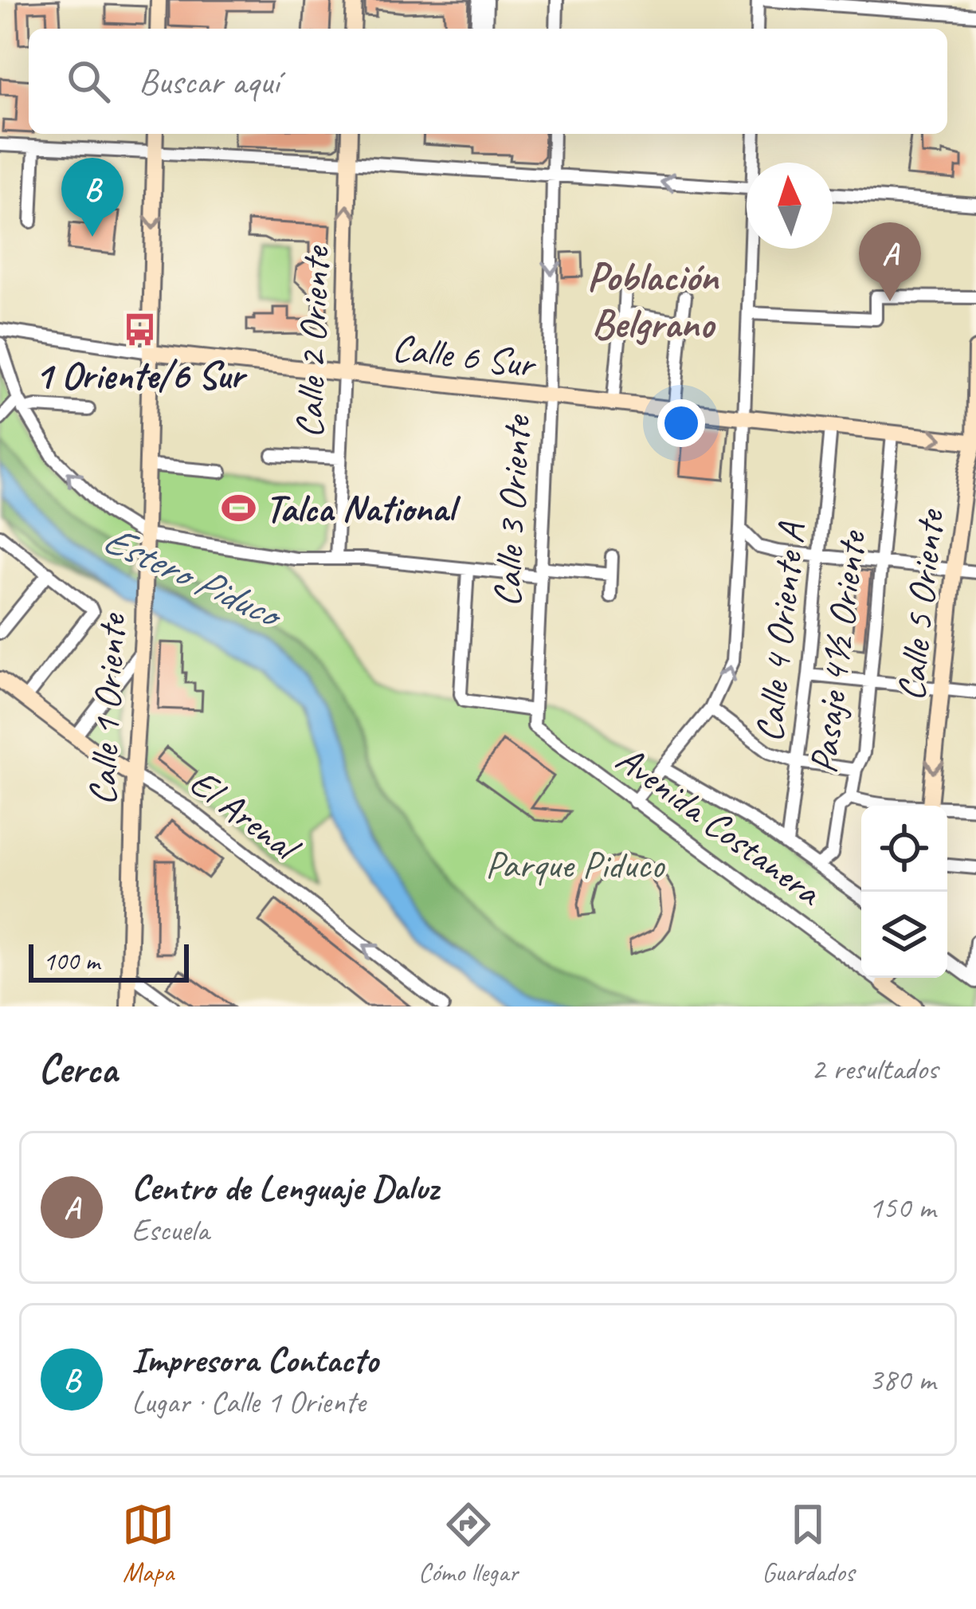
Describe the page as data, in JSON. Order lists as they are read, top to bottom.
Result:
{
  "streets": {
    "street": [
      "Calle 2 Oriente",
      "Calle 6 Sur",
      "Calle 3 Oriente",
      "Calle 5 Oriente",
      "Calle 4 Oriente A",
      "Pasaje 4½ Oriente",
      "Calle 1 Oriente",
      "El Arenal",
      "Avenida Costanera"
    ]
  },
  "crossings": [
    ["Calle 2 Oriente", "Calle 6 Sur"],
    ["Calle 6 Sur", "Calle 3 Oriente"],
    ["Calle 6 Sur", "Calle 5 Oriente"],
    ["Calle 6 Sur", "Calle 4 Oriente A"],
    ["Calle 6 Sur", "Pasaje 4½ Oriente"],
    ["Calle 6 Sur", "Calle 1 Oriente"],
    ["Calle 3 Oriente", "Avenida Costanera"],
    ["Calle 1 Oriente", "El Arenal"]
  ],
  "one_way": ["Calle 2 Oriente", "El Arenal"],
  "districts": ["Población Belgrano"],
  "water": ["Estero Piduco"],
  "parks": ["Parque Piduco"],
  "places": {
    "bus stop": ["1 Oriente/6 Sur"],
    "sports": ["Talca National"]
  },
  "scale_bar": "100 m",
  "north": "top",
  "page": {
    "search": "Buscar aquí",
    "pins": ["B", "A"],
    "scale": "100 m",
    "heading": ["Cerca", "2 resultados"],
    "list": [
      {
        "mark": "A",
        "name": "Centro de Lenguaje Daluz",
        "note": "Escuela",
        "value": "150 m"
      },
      {
        "mark": "B",
        "name": "Impresora Contacto",
        "note": "Lugar · Calle 1 Oriente",
        "value": "380 m"
      }
    ],
    "nav": ["Mapa", "Cómo llegar", "Guardados"]
  }
}
